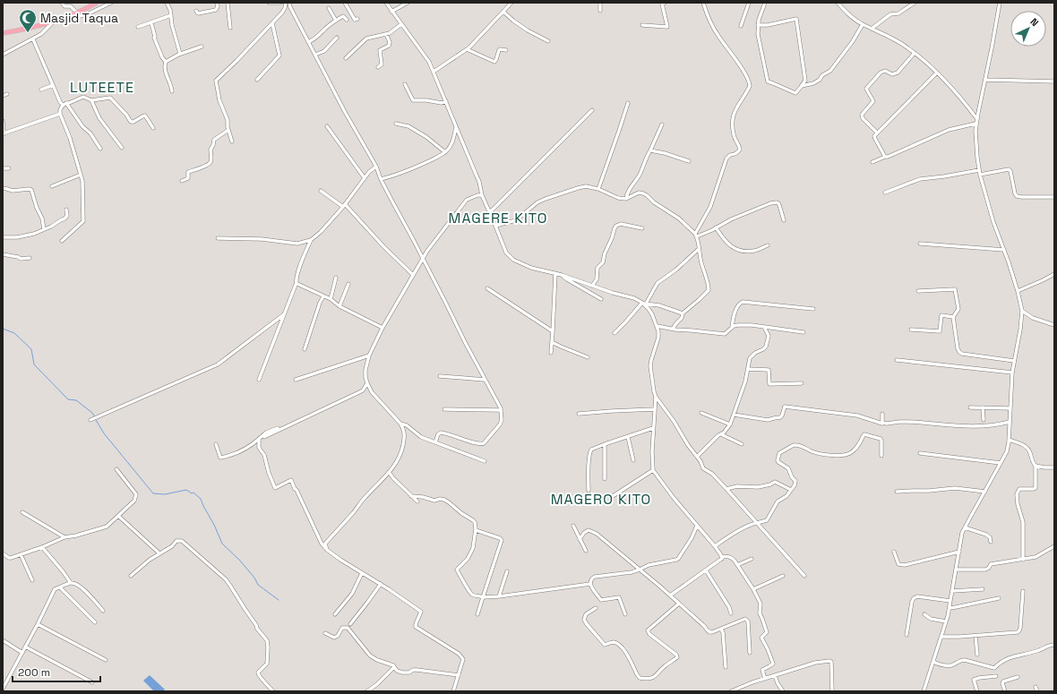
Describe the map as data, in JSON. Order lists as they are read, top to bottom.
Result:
{
  "districts": ["LUTEETE", "MAGERE KITO", "MAGERO KITO"],
  "places": {
    "mosque": ["Masjid Taqua"]
  },
  "scale_bar": "200 m",
  "north": "top right"
}
